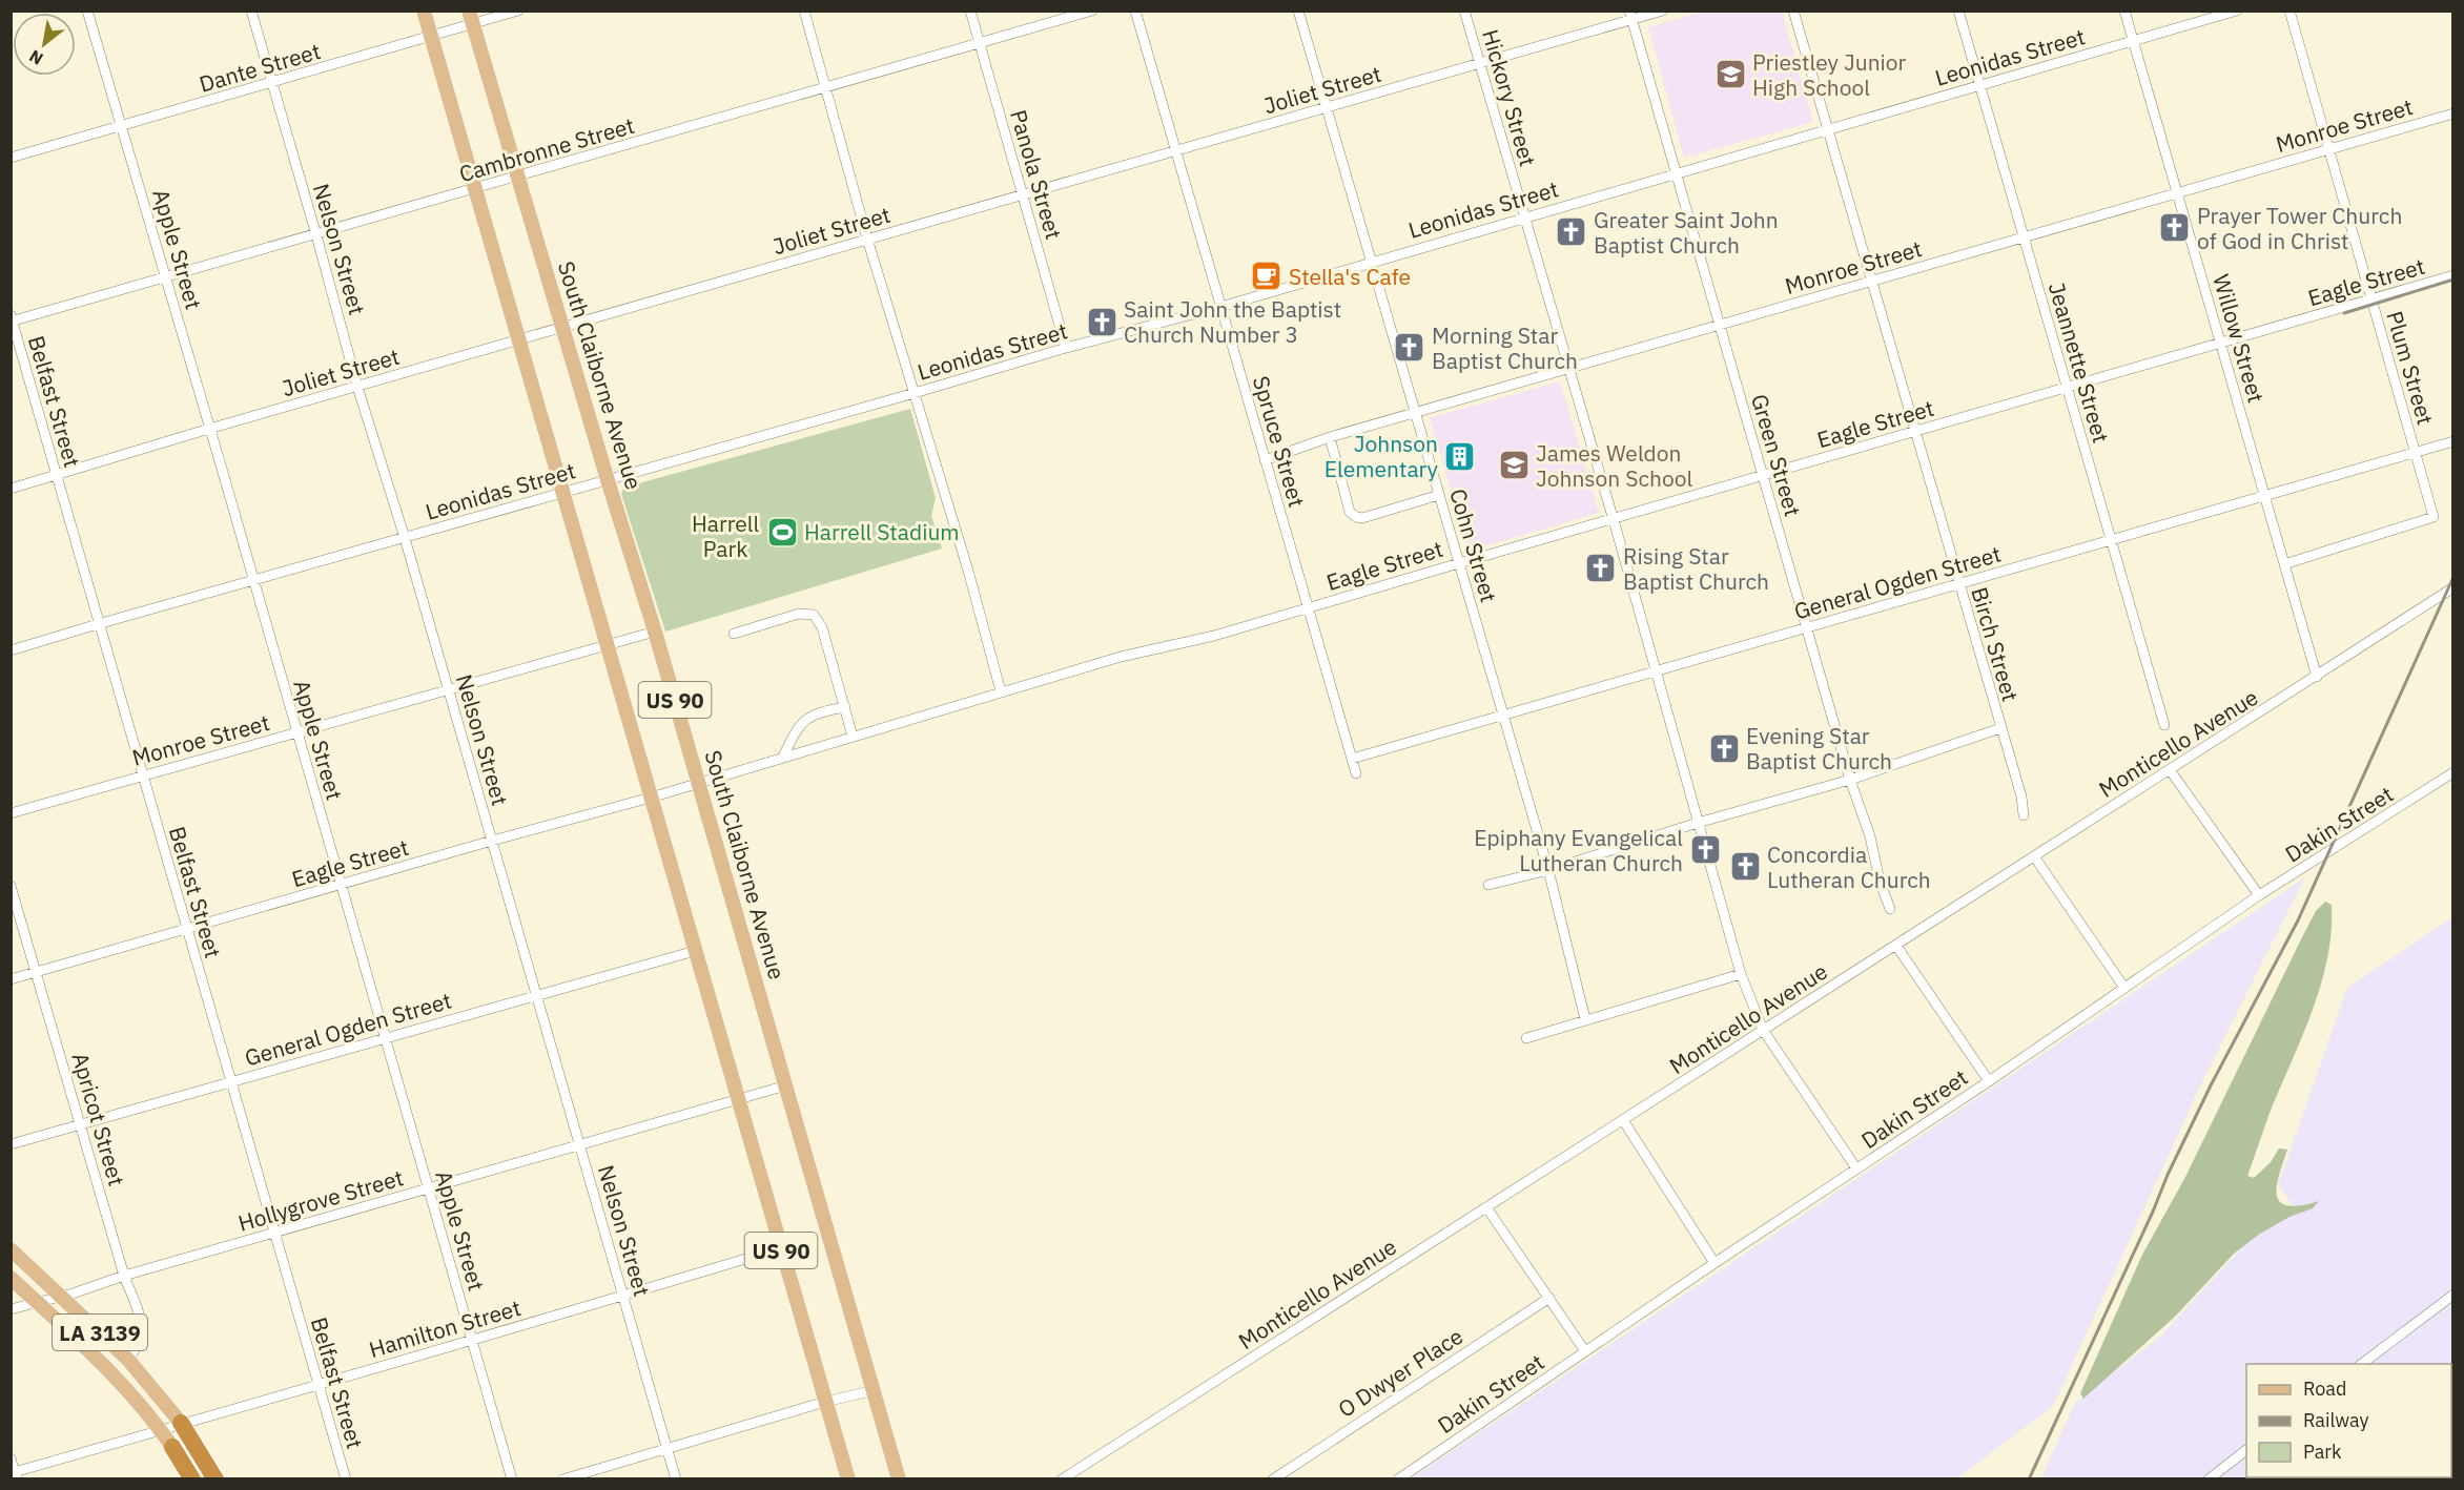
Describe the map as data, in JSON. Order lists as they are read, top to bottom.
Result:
{
  "streets": {
    "highway": ["LA 3139"],
    "main road": ["South Claiborne Avenue", "US 90"],
    "street": [
      "Leonidas Street",
      "Dante Street",
      "Joliet Street",
      "Hickory Street",
      "Monroe Street",
      "Cambronne Street",
      "Panola Street",
      "Apple Street",
      "Nelson Street",
      "Eagle Street",
      "Willow Street",
      "Jeannette Street",
      "Plum Street",
      "Belfast Street",
      "Spruce Street",
      "Green Street",
      "Cohn Street",
      "General Ogden Street",
      "Birch Street",
      "Monticello Avenue",
      "Dakin Street",
      "Apricot Street",
      "Hollygrove Street",
      "Hamilton Street",
      "O Dwyer Place"
    ]
  },
  "crossings": [
    ["Leonidas Street", "Hickory Street"],
    ["Leonidas Street", "Panola Street"],
    ["Leonidas Street", "Apple Street"],
    ["Leonidas Street", "Nelson Street"],
    ["Leonidas Street", "Willow Street"],
    ["Leonidas Street", "Jeannette Street"],
    ["Leonidas Street", "South Claiborne Avenue"],
    ["Leonidas Street", "Belfast Street"],
    ["Leonidas Street", "Spruce Street"],
    ["Leonidas Street", "Green Street"],
    ["Leonidas Street", "Cohn Street"],
    ["Leonidas Street", "Birch Street"],
    ["Leonidas Street", "US 90"],
    ["Dante Street", "Apple Street"],
    ["Dante Street", "Nelson Street"],
    ["Dante Street", "South Claiborne Avenue"],
    ["Dante Street", "US 90"],
    ["Joliet Street", "Hickory Street"],
    ["Joliet Street", "Panola Street"],
    ["Joliet Street", "Apple Street"],
    ["Joliet Street", "Nelson Street"],
    ["Joliet Street", "South Claiborne Avenue"],
    ["Joliet Street", "Belfast Street"],
    ["Joliet Street", "Spruce Street"],
    ["Joliet Street", "Green Street"],
    ["Joliet Street", "Cohn Street"],
    ["Joliet Street", "US 90"],
    ["Hickory Street", "Monroe Street"],
    ["Hickory Street", "Eagle Street"],
    ["Hickory Street", "General Ogden Street"],
    ["Hickory Street", "Monticello Avenue"],
    ["Hickory Street", "Dakin Street"],
    ["Monroe Street", "Apple Street"],
    ["Monroe Street", "Nelson Street"],
    ["Monroe Street", "Willow Street"],
    ["Monroe Street", "Jeannette Street"],
    ["Monroe Street", "Plum Street"],
    ["Monroe Street", "South Claiborne Avenue"],
    ["Monroe Street", "Belfast Street"],
    ["Monroe Street", "Spruce Street"],
    ["Monroe Street", "Green Street"],
    ["Monroe Street", "Cohn Street"],
    ["Monroe Street", "Birch Street"],
    ["Monroe Street", "US 90"],
    ["Cambronne Street", "Panola Street"],
    ["Cambronne Street", "Apple Street"],
    ["Cambronne Street", "Nelson Street"],
    ["Cambronne Street", "South Claiborne Avenue"],
    ["Cambronne Street", "Belfast Street"],
    ["Cambronne Street", "US 90"],
    ["Apple Street", "Eagle Street"],
    ["Apple Street", "General Ogden Street"],
    ["Apple Street", "Hollygrove Street"],
    ["Apple Street", "Hamilton Street"],
    ["Nelson Street", "Eagle Street"],
    ["Nelson Street", "General Ogden Street"],
    ["Nelson Street", "Hollygrove Street"],
    ["Nelson Street", "Hamilton Street"],
    ["Eagle Street", "Willow Street"],
    ["Eagle Street", "Jeannette Street"],
    ["Eagle Street", "Plum Street"],
    ["Eagle Street", "South Claiborne Avenue"],
    ["Eagle Street", "Belfast Street"],
    ["Eagle Street", "Spruce Street"],
    ["Eagle Street", "Green Street"],
    ["Eagle Street", "Cohn Street"],
    ["Eagle Street", "Birch Street"],
    ["Eagle Street", "US 90"],
    ["Eagle Street", "Apricot Street"],
    ["Willow Street", "Plum Street"],
    ["Willow Street", "General Ogden Street"],
    ["Willow Street", "Monticello Avenue"],
    ["Jeannette Street", "General Ogden Street"],
    ["Plum Street", "General Ogden Street"],
    ["South Claiborne Avenue", "Hollygrove Street"],
    ["Belfast Street", "General Ogden Street"],
    ["Belfast Street", "Hollygrove Street"],
    ["Belfast Street", "Hamilton Street"],
    ["Spruce Street", "General Ogden Street"],
    ["Green Street", "General Ogden Street"],
    ["Cohn Street", "General Ogden Street"],
    ["General Ogden Street", "Birch Street"],
    ["General Ogden Street", "US 90"],
    ["General Ogden Street", "Apricot Street"],
    ["US 90", "Hollygrove Street"],
    ["US 90", "Hamilton Street"],
    ["Apricot Street", "Hollygrove Street"],
    ["Apricot Street", "LA 3139"],
    ["Hollygrove Street", "LA 3139"],
    ["Hamilton Street", "LA 3139"]
  ],
  "parks": ["Harrell Park"],
  "places": {
    "school or university": ["Priestley Junior High School", "James Weldon Johnson School"],
    "church": [
      "Prayer Tower Church of God in Christ",
      "Greater Saint John Baptist Church",
      "Saint John the Baptist Church Number 3",
      "Morning Star Baptist Church",
      "Rising Star Baptist Church",
      "Evening Star Baptist Church",
      "Epiphany Evangelical Lutheran Church",
      "Concordia Lutheran Church"
    ],
    "cafe": ["Stella's Cafe"],
    "building": ["Johnson Elementary"],
    "sports": ["Harrell Stadium"]
  },
  "legend": ["Road", "Railway", "Park"],
  "north": "bottom left"
}
